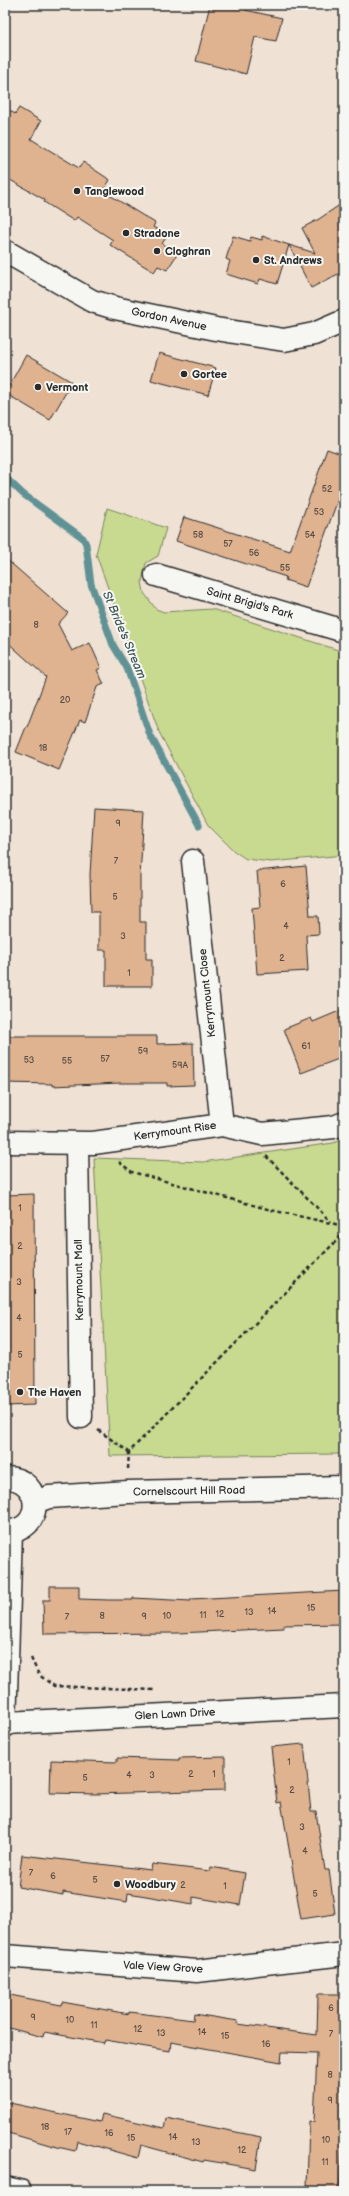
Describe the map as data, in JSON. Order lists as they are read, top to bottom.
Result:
{
  "streets": {
    "street": [
      "Gordon Avenue",
      "Saint Brigid's Park",
      "Kerrymount Close",
      "Kerrymount Rise",
      "Kerrymount Mall",
      "Cornelscourt Hill Road",
      "Glen Lawn Drive",
      "Vale View Grove"
    ]
  },
  "crossings": [
    ["Kerrymount Close", "Kerrymount Rise"],
    ["Kerrymount Rise", "Kerrymount Mall"]
  ],
  "water": ["St Bride's Stream"],
  "places": [
    "Tanglewood",
    "Stradone",
    "Cloghran",
    "St. Andrews",
    "Gortee",
    "Vermont",
    "The Haven",
    "Woodbury"
  ],
  "house_numbers": [
    "52",
    "53",
    "58",
    "54",
    "57",
    "56",
    "55",
    "8",
    "20",
    "18",
    "9",
    "7",
    "6",
    "5",
    "4",
    "3",
    "2",
    "1",
    "61",
    "59",
    "57",
    "53",
    "55",
    "59A",
    "1",
    "2",
    "3",
    "4",
    "5",
    "15",
    "14",
    "13",
    "12",
    "11",
    "8",
    "9",
    "10",
    "7",
    "1",
    "2",
    "1",
    "4",
    "3",
    "5",
    "2",
    "3",
    "4",
    "7",
    "6",
    "5",
    "2",
    "1",
    "5",
    "6",
    "9",
    "10",
    "11",
    "12",
    "14",
    "13",
    "7",
    "15",
    "16",
    "8",
    "9",
    "18",
    "17",
    "16",
    "14",
    "15",
    "10",
    "13",
    "12",
    "11"
  ]
}
